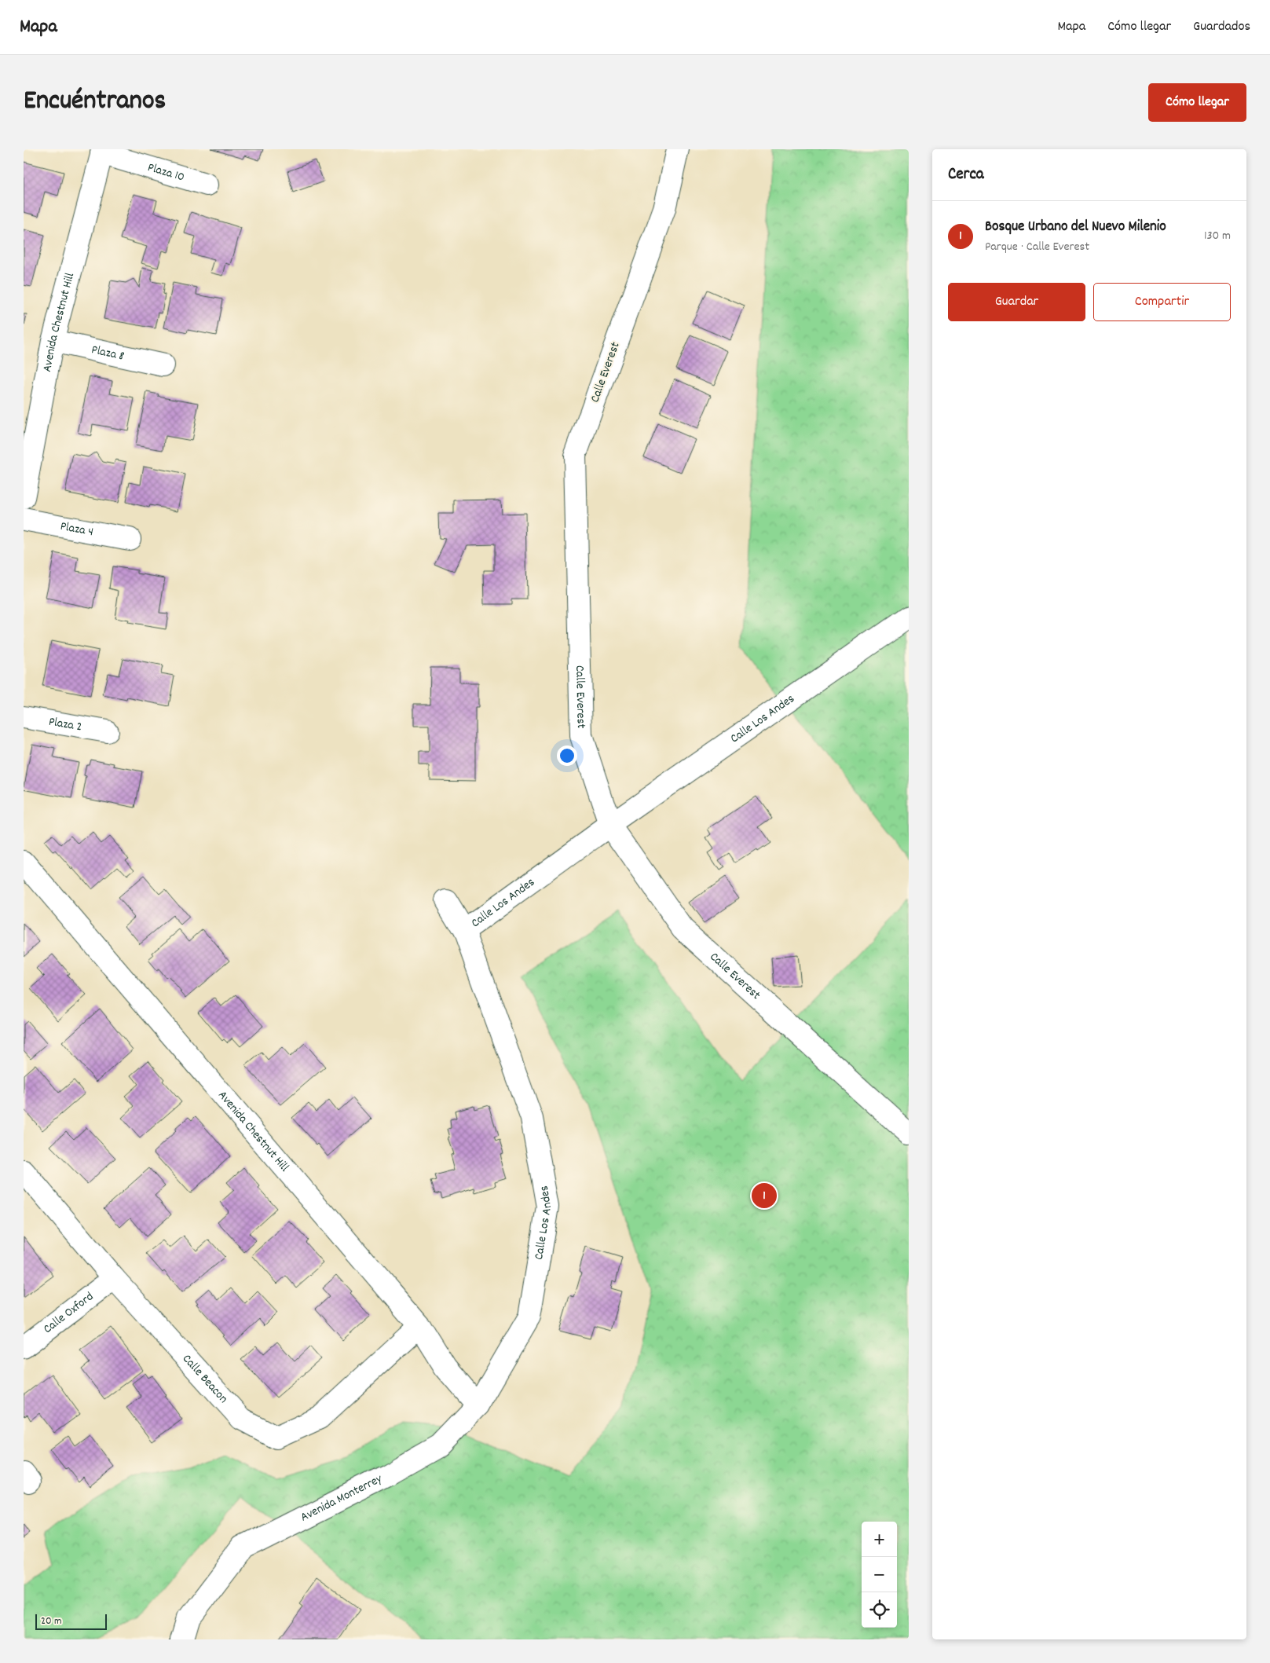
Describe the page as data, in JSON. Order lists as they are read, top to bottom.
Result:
{
  "streets": {
    "street": [
      "Plaza 10",
      "Avenida Chestnut Hill",
      "Plaza 8",
      "Calle Everest",
      "Plaza 4",
      "Calle Los Andes",
      "Plaza 2",
      "Calle Oxford",
      "Calle Beacon",
      "Avenida Monterrey"
    ]
  },
  "crossings": [
    ["Plaza 10", "Avenida Chestnut Hill"],
    ["Avenida Chestnut Hill", "Plaza 8"],
    ["Avenida Chestnut Hill", "Calle Beacon"],
    ["Avenida Chestnut Hill", "Avenida Monterrey"],
    ["Calle Everest", "Calle Los Andes"],
    ["Calle Los Andes", "Avenida Monterrey"],
    ["Calle Oxford", "Calle Beacon"]
  ],
  "scale_bar": "20 m",
  "page": {
    "header": "Mapa",
    "nav": ["Mapa", "Cómo llegar", "Guardados"],
    "title": "Encuéntranos",
    "buttons": [
      "Cómo llegar",
      ["Guardar", "Compartir"]
    ],
    "heading": "Cerca",
    "list": [
      {
        "mark": "1",
        "name": "Bosque Urbano del Nuevo Milenio",
        "note": "Parque · Calle Everest",
        "value": "130 m"
      }
    ],
    "pins": "1",
    "map_buttons": ["+", "−"],
    "scale": "20 m"
  }
}
